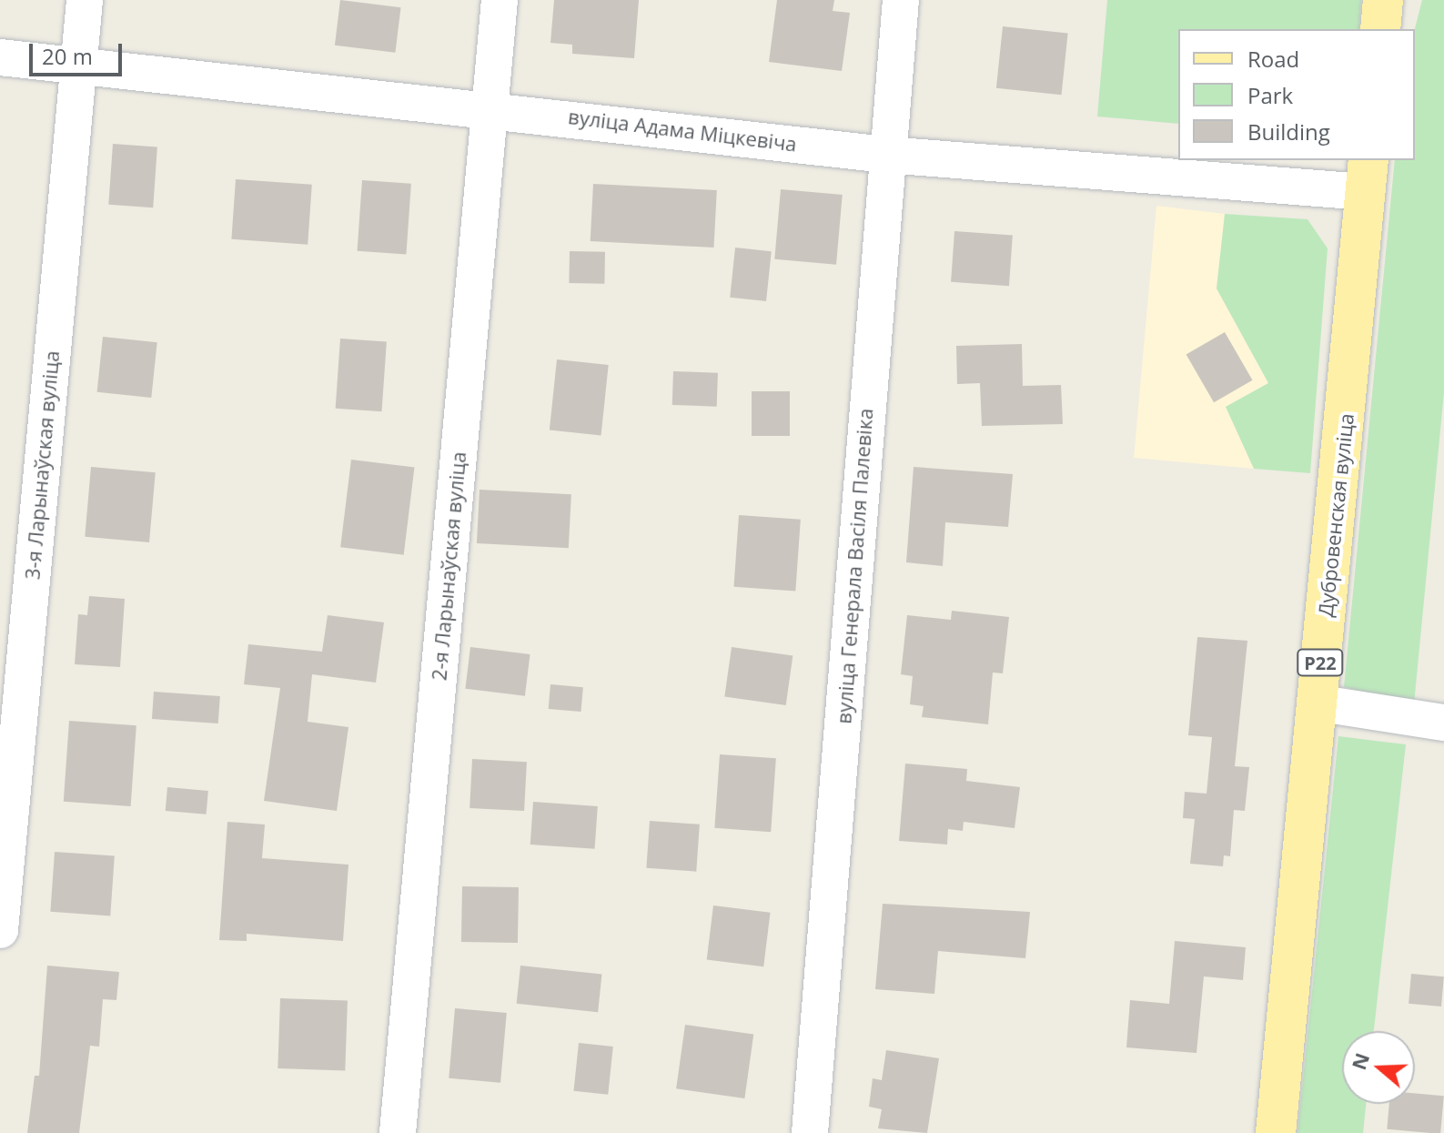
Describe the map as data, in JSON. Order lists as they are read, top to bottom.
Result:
{
  "streets": {
    "main road": ["Дубровенская вуліца", "Р22"],
    "street": [
      "вуліца Адама Міцкевіча",
      "3-я Ларынаўская вуліца",
      "2-я Ларынаўская вуліца",
      "вуліца Генерала Васіля Палевіка"
    ]
  },
  "crossings": [
    ["вуліца Адама Міцкевіча", "3-я Ларынаўская вуліца"],
    ["вуліца Адама Міцкевіча", "Дубровенская вуліца"],
    ["вуліца Адама Міцкевіча", "2-я Ларынаўская вуліца"],
    ["вуліца Адама Міцкевіча", "вуліца Генерала Васіля Палевіка"]
  ],
  "legend": ["Road", "Park", "Building"],
  "scale_bar": "20 m",
  "north": "left"
}
